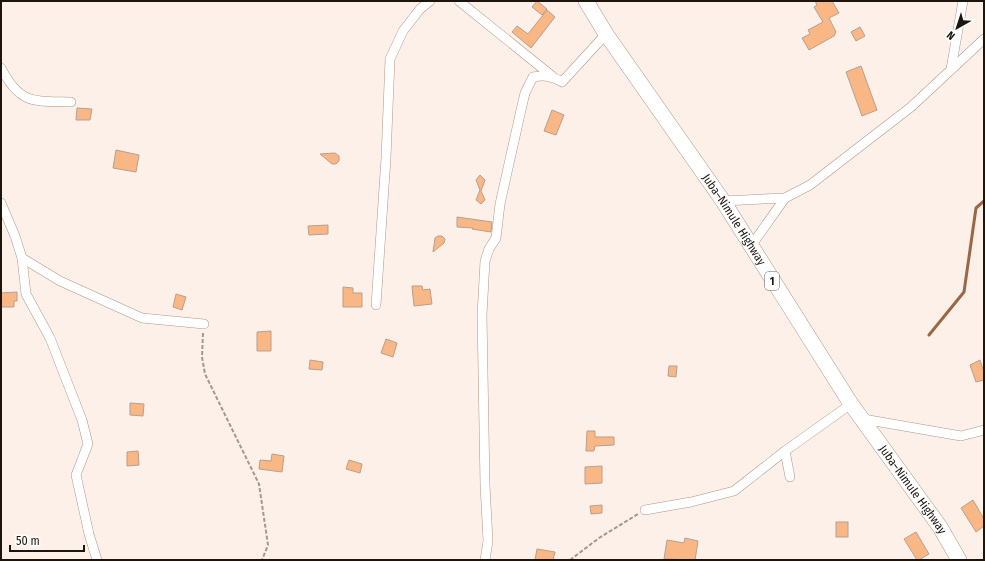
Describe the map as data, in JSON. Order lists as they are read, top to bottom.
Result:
{
  "streets": {
    "main road": ["Juba–Nimule Highway", "1"]
  },
  "scale_bar": "50 m",
  "north": "bottom left"
}
